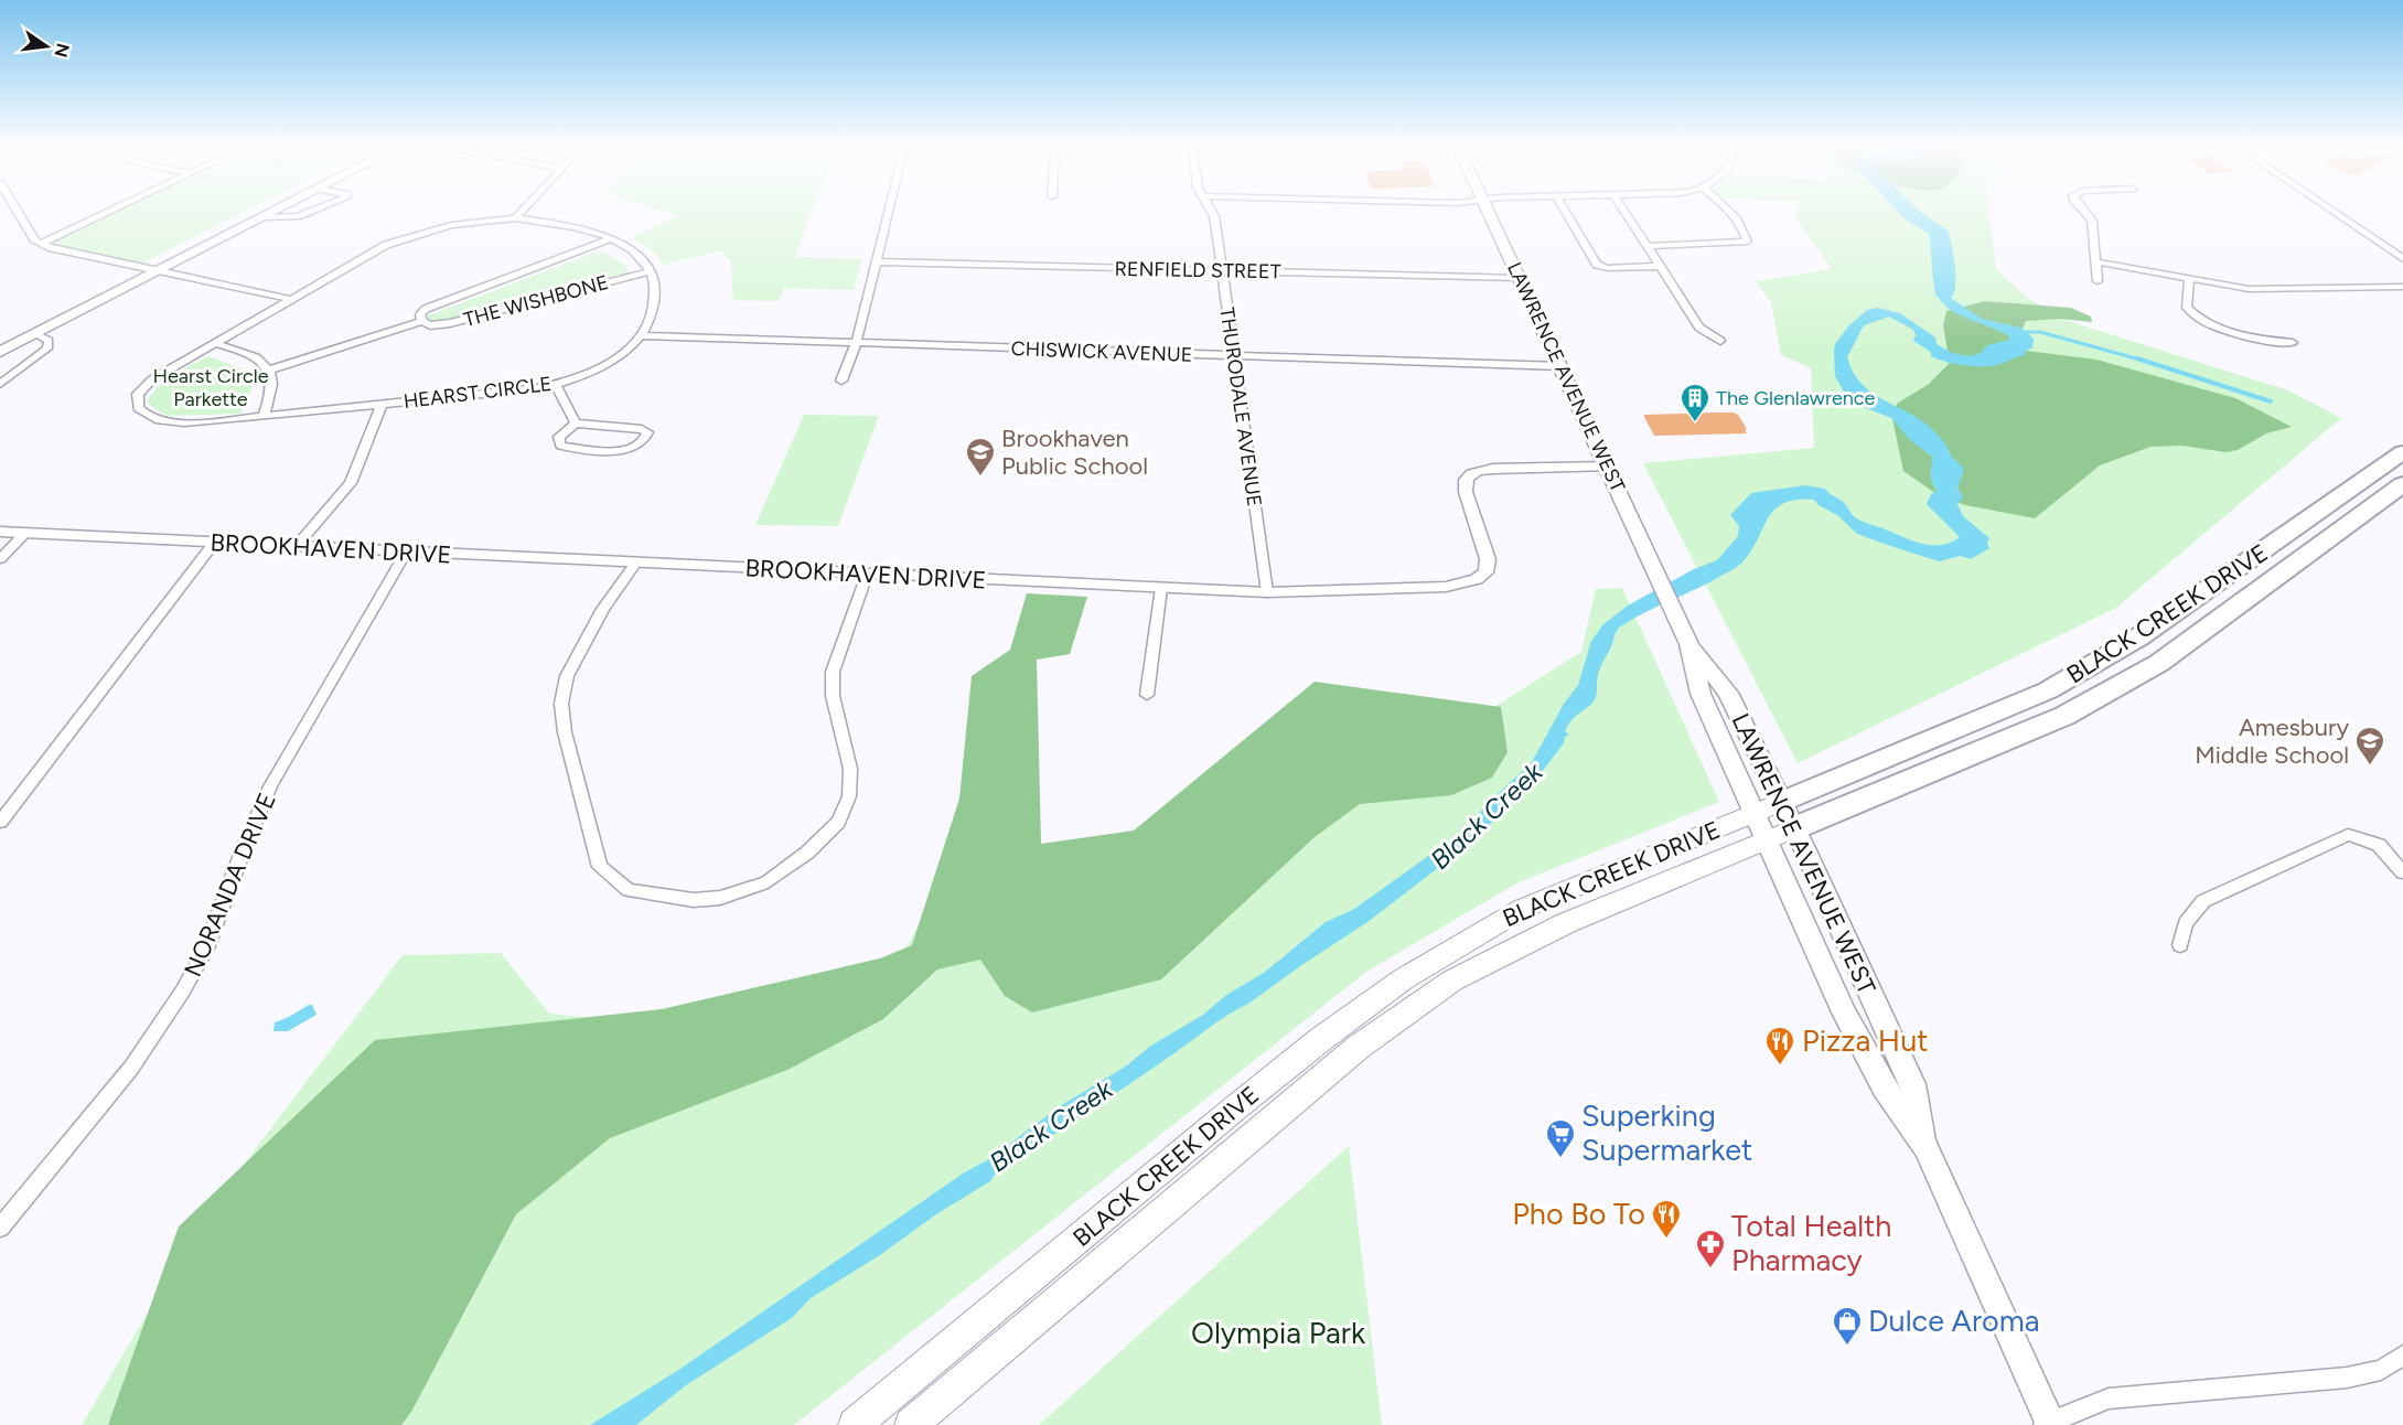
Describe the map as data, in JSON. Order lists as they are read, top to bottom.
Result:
{
  "streets": {
    "highway": ["BLACK CREEK DRIVE"],
    "main road": ["LAWRENCE AVENUE WEST"],
    "street": [
      "RENFIELD STREET",
      "THE WISHBONE",
      "CHISWICK AVENUE",
      "HEARST CIRCLE",
      "THURODALE AVENUE",
      "BROOKHAVEN DRIVE",
      "NORANDA DRIVE"
    ]
  },
  "crossings": [
    ["RENFIELD STREET", "LAWRENCE AVENUE WEST"],
    ["RENFIELD STREET", "THURODALE AVENUE"],
    ["THE WISHBONE", "HEARST CIRCLE"],
    ["CHISWICK AVENUE", "LAWRENCE AVENUE WEST"],
    ["CHISWICK AVENUE", "HEARST CIRCLE"],
    ["CHISWICK AVENUE", "THURODALE AVENUE"],
    ["LAWRENCE AVENUE WEST", "BROOKHAVEN DRIVE"],
    ["LAWRENCE AVENUE WEST", "BLACK CREEK DRIVE"],
    ["THURODALE AVENUE", "BROOKHAVEN DRIVE"],
    ["BROOKHAVEN DRIVE", "NORANDA DRIVE"]
  ],
  "water": ["Black Creek"],
  "parks": ["Hearst Circle Parkette", "Olympia Park"],
  "places": {
    "building": ["The Glenlawrence"],
    "school or university": ["Brookhaven Public School", "Amesbury Middle School"],
    "restaurant": ["Pizza Hut", "Pho Bo To"],
    "supermarket": ["Superking Supermarket"],
    "pharmacy": ["Total Health Pharmacy"],
    "shop": ["Dulce Aroma"]
  },
  "north": "right"
}
